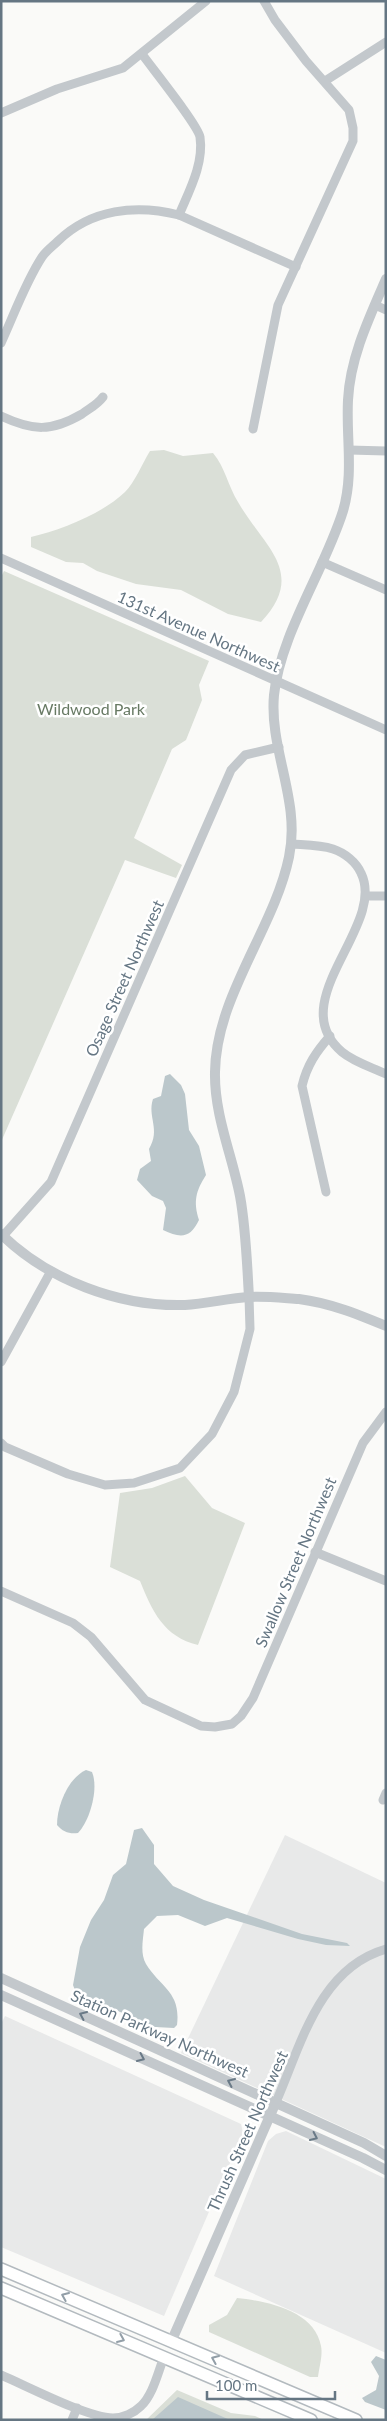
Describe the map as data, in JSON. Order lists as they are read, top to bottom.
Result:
{
  "streets": {
    "street": [
      "131st Avenue Northwest",
      "Osage Street Northwest",
      "Swallow Street Northwest",
      "Station Parkway Northwest",
      "Thrush Street Northwest"
    ]
  },
  "crossings": [
    ["Station Parkway Northwest", "Thrush Street Northwest"]
  ],
  "parks": ["Wildwood Park"],
  "scale_bar": "100 m"
}
